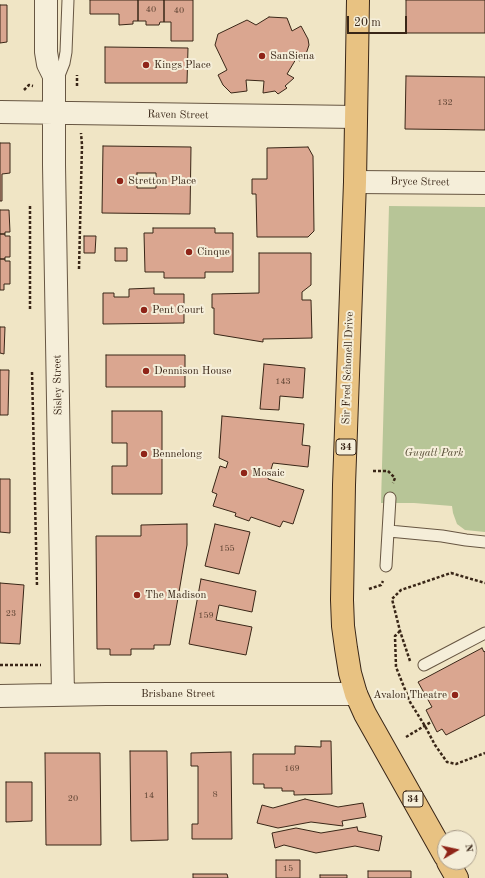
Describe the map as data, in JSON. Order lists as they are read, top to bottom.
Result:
{
  "streets": {
    "main road": ["Sir Fred Schonell Drive", "34"],
    "street": [
      "Raven Street",
      "Bryce Street",
      "Sisley Street",
      "Brisbane Street"
    ]
  },
  "crossings": [
    ["Raven Street", "Sir Fred Schonell Drive"],
    ["Raven Street", "Sisley Street"],
    ["Bryce Street", "Sir Fred Schonell Drive"],
    ["Sir Fred Schonell Drive", "Brisbane Street"],
    ["Sisley Street", "Brisbane Street"]
  ],
  "parks": ["Guyatt Park"],
  "places": [
    "SanSiena",
    "Kings Place",
    "Stretton Place",
    "Cinque",
    "Pent Court",
    "Dennison House",
    "Bennelong",
    "Mosaic",
    "The Madison",
    "Avalon Theatre"
  ],
  "house_numbers": [
    "40",
    "40",
    "132",
    "143",
    "155",
    "23",
    "159",
    "169",
    "8",
    "14",
    "20",
    "15"
  ],
  "scale_bar": "20 m",
  "north": "right"
}
